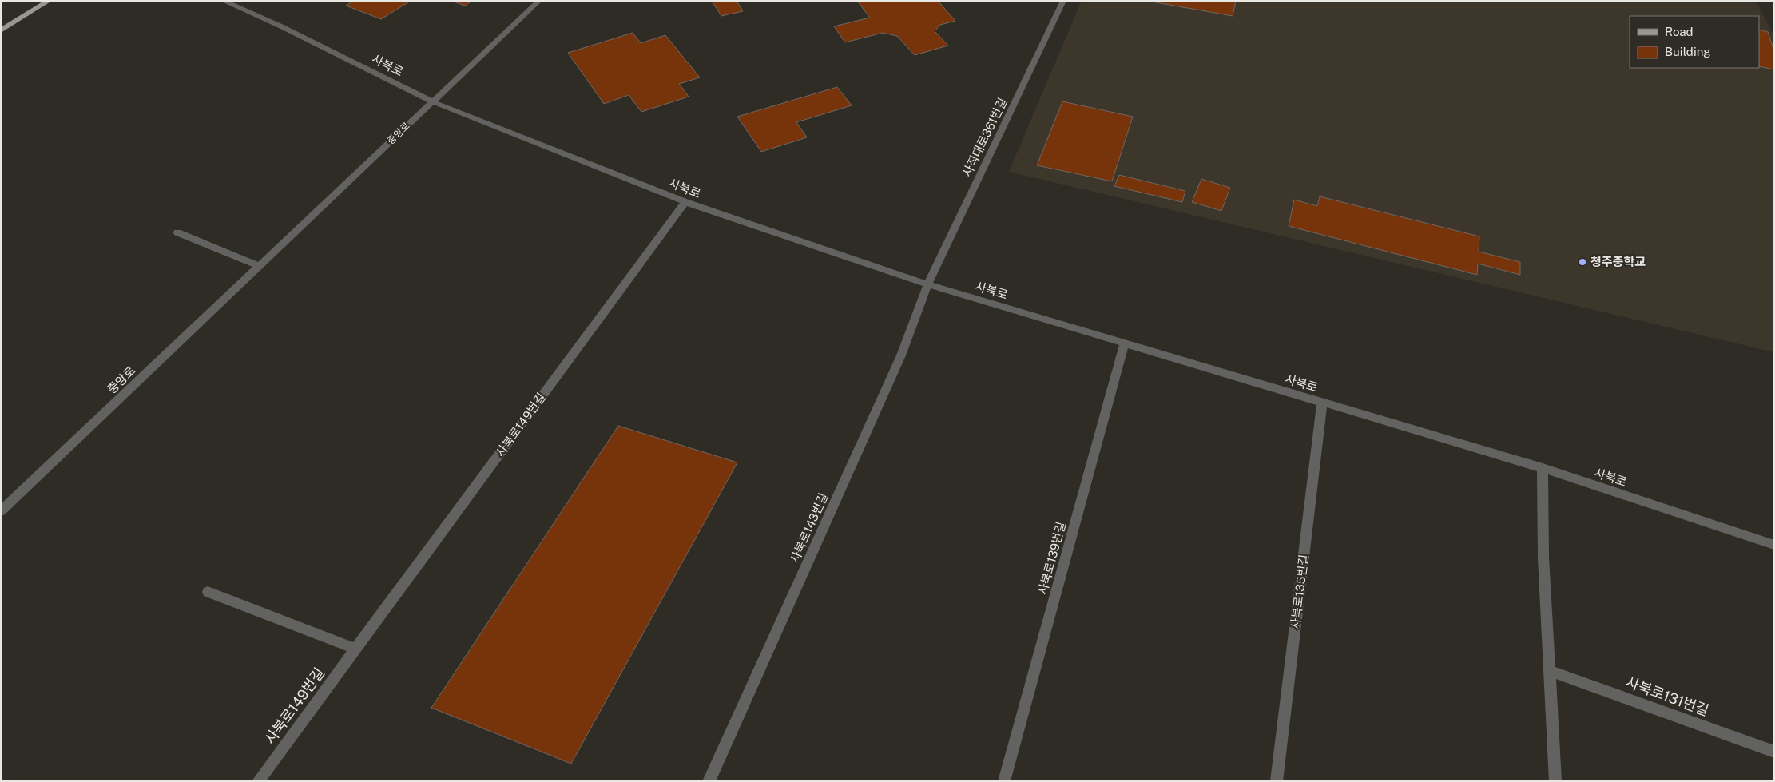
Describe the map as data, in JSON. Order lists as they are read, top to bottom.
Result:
{
  "streets": {
    "street": [
      "사북로",
      "중앙로",
      "사직대로361번길",
      "사북로149번길",
      "사북로143번길",
      "사북로139번길",
      "사북로135번길",
      "사북로131번길"
    ]
  },
  "crossings": [
    ["사북로", "중앙로"],
    ["사북로", "사직대로361번길"],
    ["사북로", "사북로149번길"],
    ["사북로", "사북로143번길"],
    ["사북로", "사북로139번길"],
    ["사북로", "사북로135번길"],
    ["사직대로361번길", "사북로143번길"]
  ],
  "places": ["청주중학교"],
  "legend": ["Road", "Building"]
}
